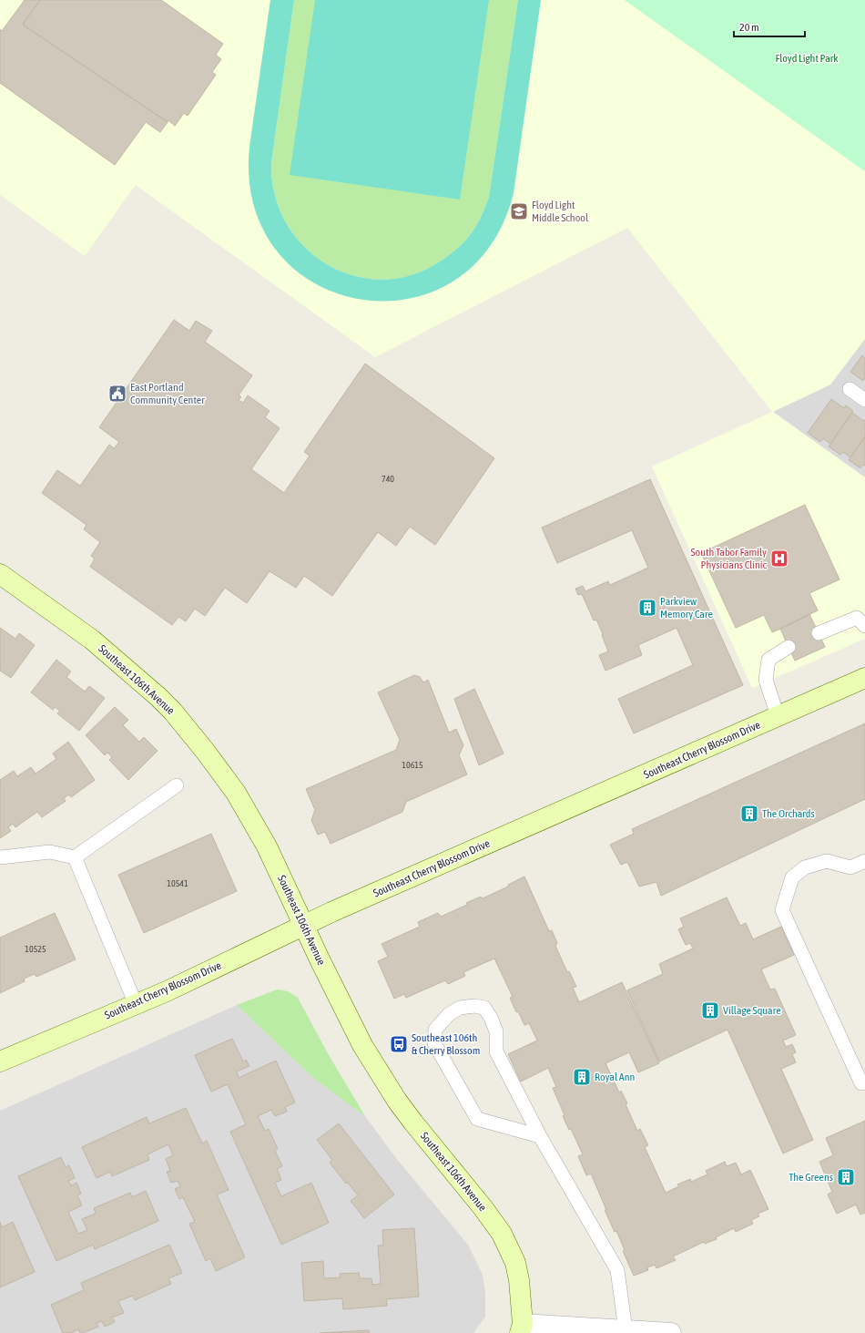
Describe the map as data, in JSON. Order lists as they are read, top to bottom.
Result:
{
  "streets": {
    "main road": ["Southeast 106th Avenue", "Southeast Cherry Blossom Drive"]
  },
  "crossings": [
    ["Southeast 106th Avenue", "Southeast Cherry Blossom Drive"]
  ],
  "parks": ["Floyd Light Park"],
  "places": {
    "school or university": ["Floyd Light Middle School"],
    "public building": ["East Portland Community Center"],
    "hospital": ["South Tabor Family Physicians Clinic"],
    "building": [
      "Parkview Memory Care",
      "The Orchards",
      "Village Square",
      "Royal Ann",
      "The Greens"
    ],
    "bus stop": ["Southeast 106th & Cherry Blossom"]
  },
  "house_numbers": [
    "740",
    "10615",
    "10541",
    "10525"
  ],
  "scale_bar": "20 m"
}
